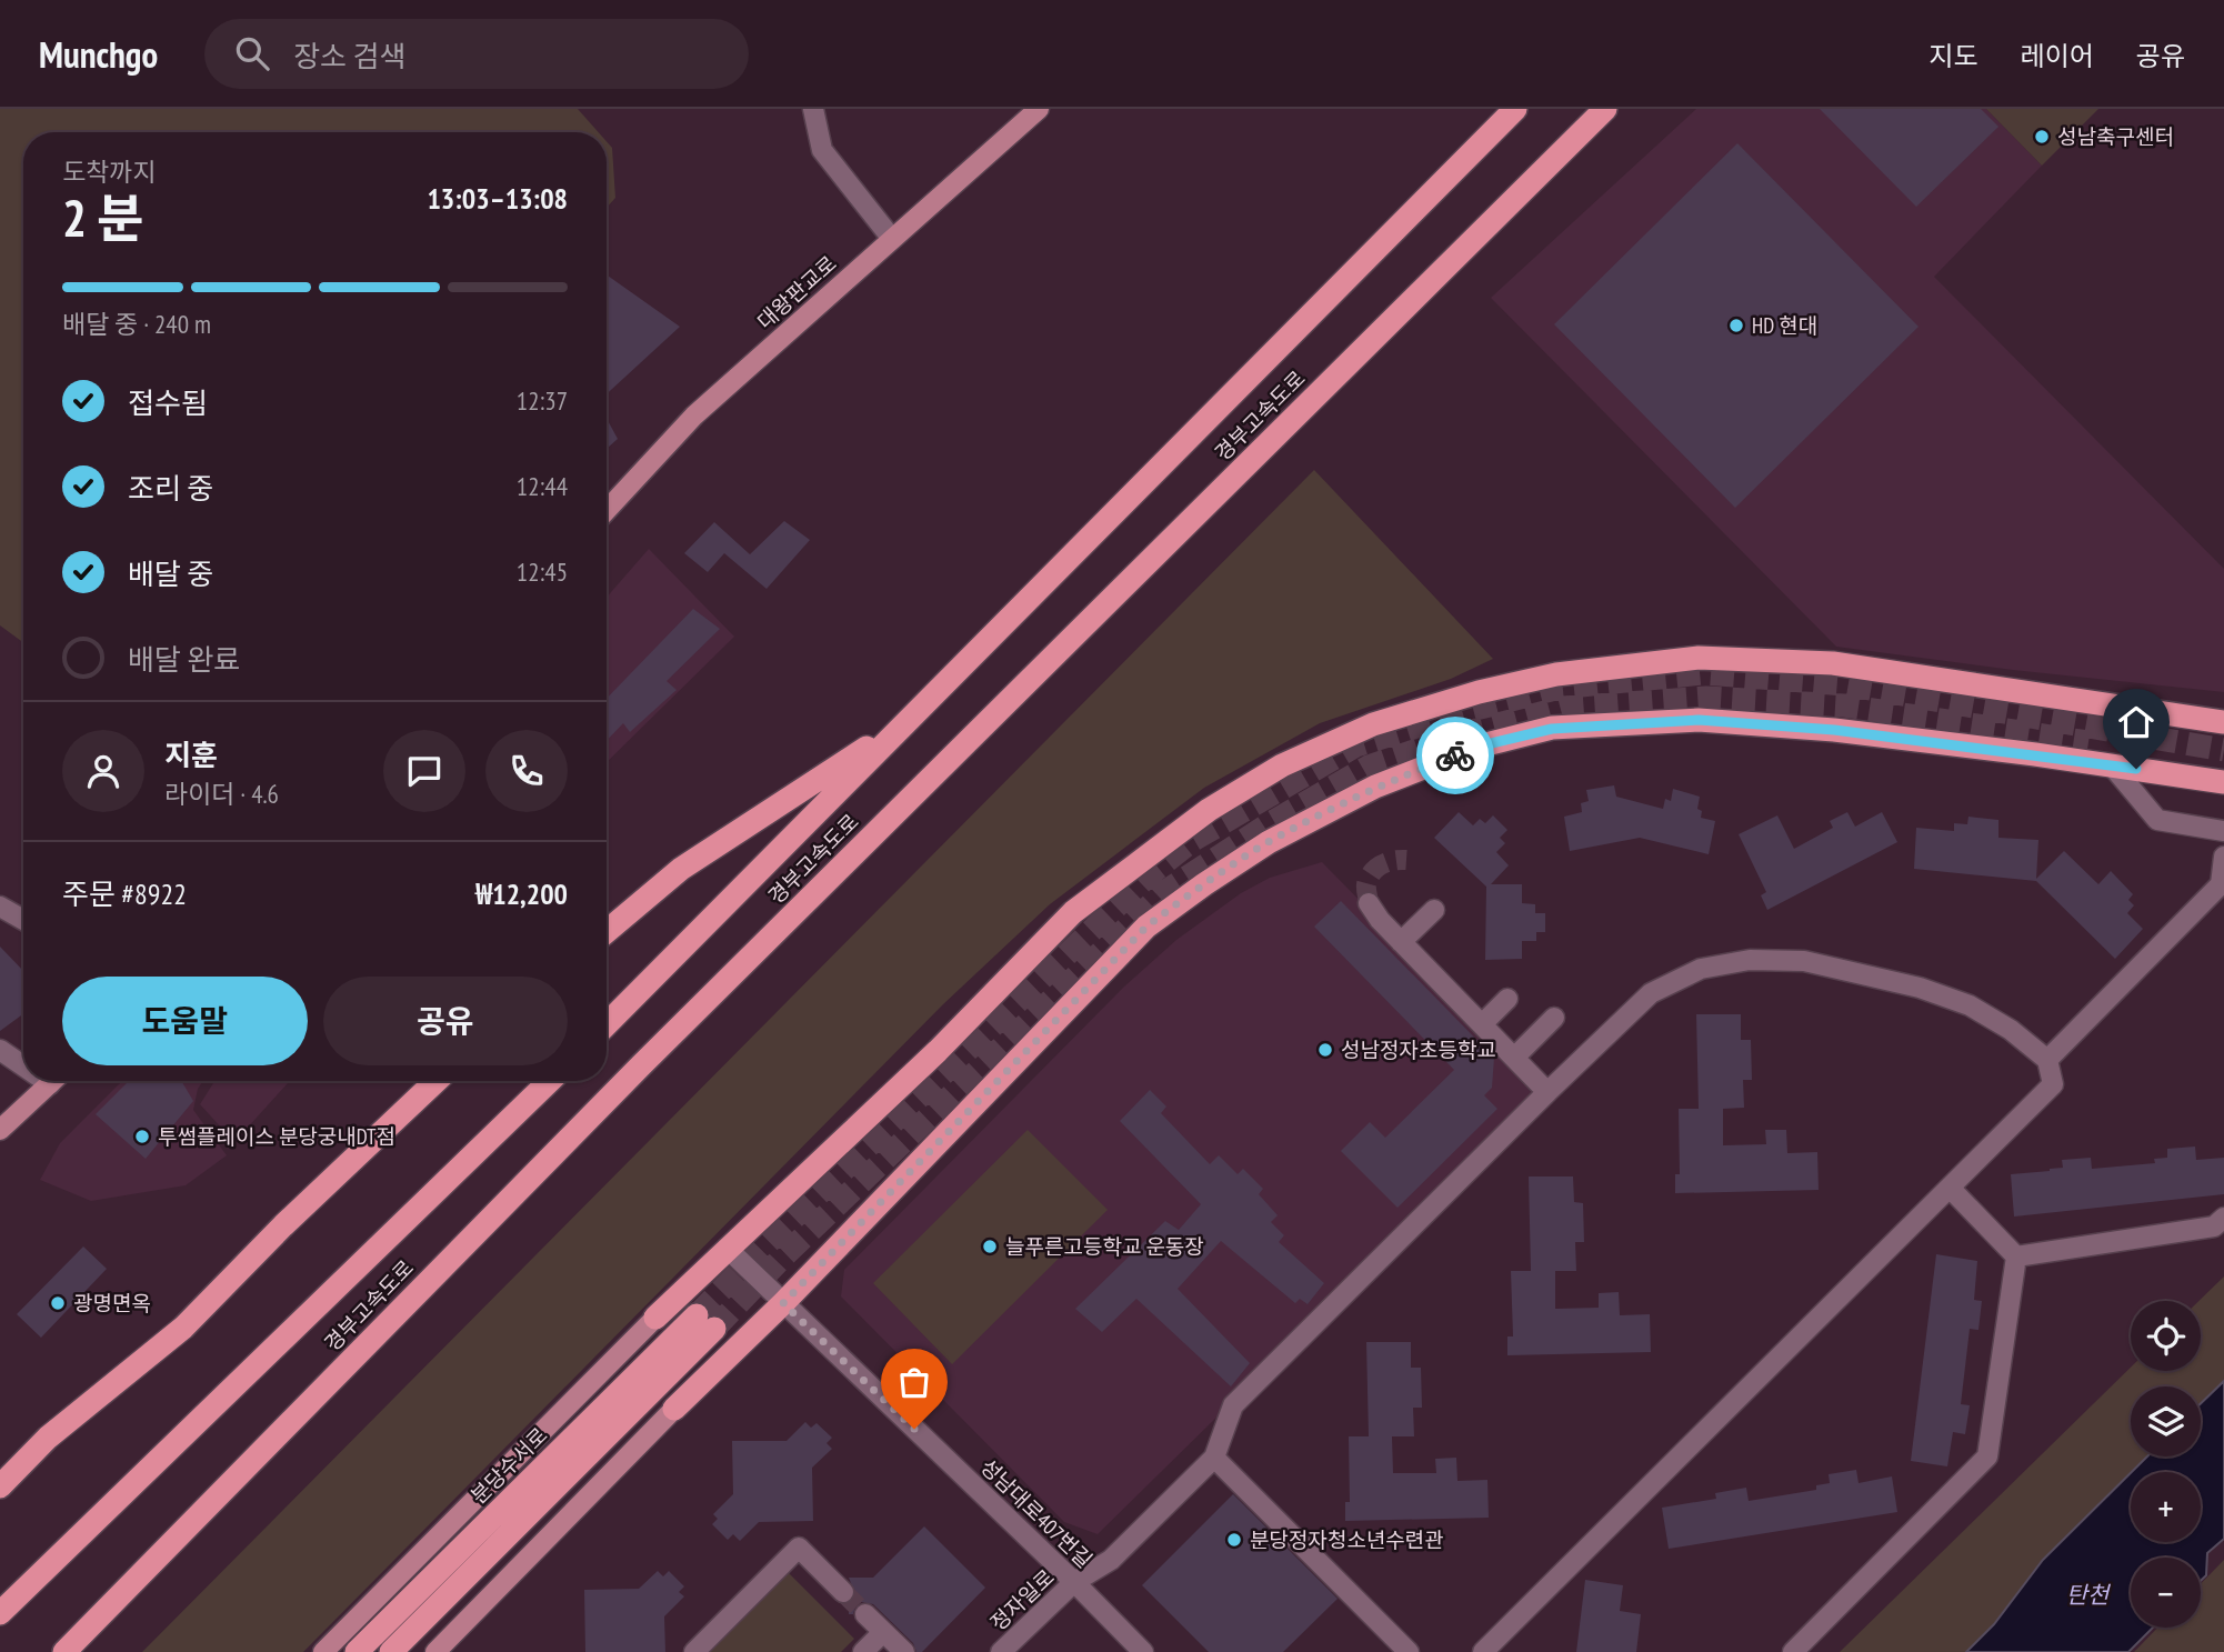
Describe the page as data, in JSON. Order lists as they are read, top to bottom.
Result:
{
  "streets": {
    "highway": ["경부고속도로", "분당수서로"],
    "main road": ["대왕판교로"],
    "street": ["성남대로407번길", "정자일로"]
  },
  "crossings": [
    ["성남대로407번길", "정자일로"]
  ],
  "water": ["탄천"],
  "places": [
    "성남축구센터",
    "HD 현대",
    "성남정자초등학교",
    "투썸플레이스 분당궁내DT점",
    "늘푸른고등학교 운동장",
    "광명면옥",
    "분당정자청소년수련관"
  ],
  "page": {
    "header": "Munchgo",
    "search": "장소 검색",
    "nav": ["지도", "레이어", "공유"],
    "heading": ["2 분", "도착까지", "13:03–13:08"],
    "panel": [
      "지훈",
      "라이더 · 4.6",
      "주문 #8922",
      "₩12,200"
    ],
    "bar": "배달 중 · 240 m",
    "list": [
      ["접수됨", "12:37"],
      ["조리 중", "12:44"],
      ["배달 중", "12:45"],
      "배달 완료"
    ],
    "buttons": ["도움말", "공유"],
    "map_buttons": ["+", "−"]
  }
}
